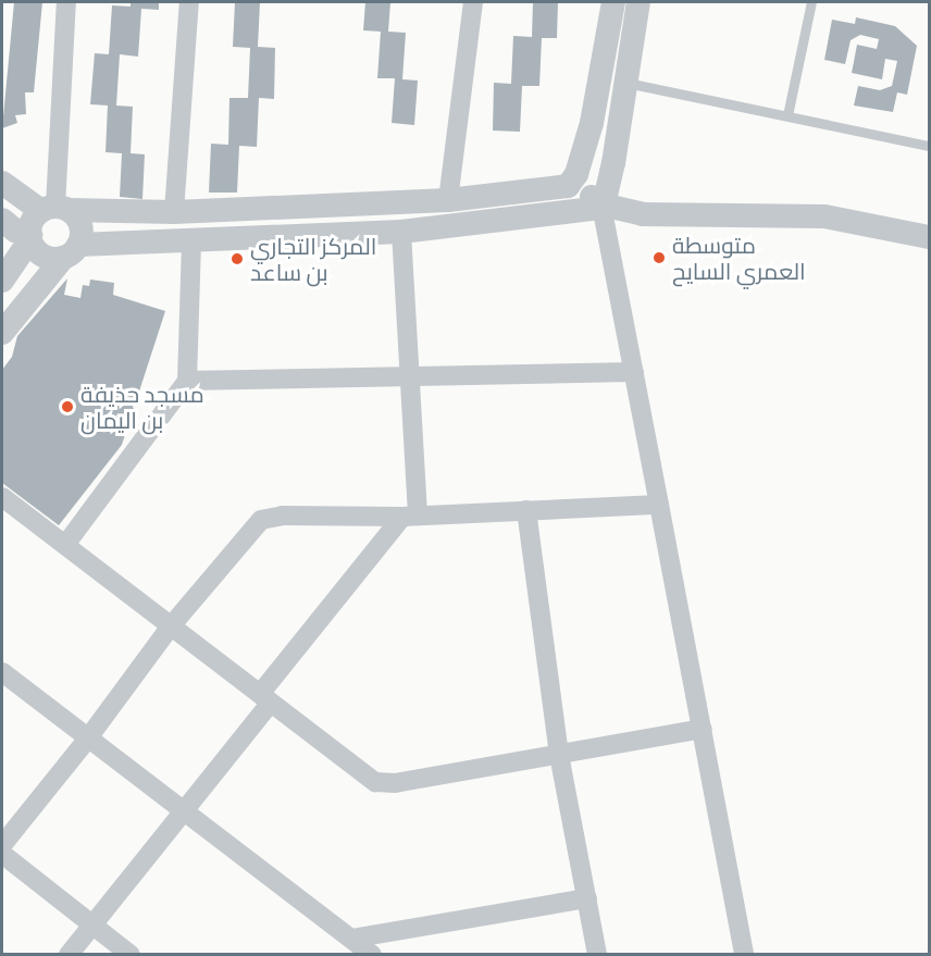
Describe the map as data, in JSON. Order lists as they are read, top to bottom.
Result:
{
  "places": ["متوسطة العمري السايح", "المركز التجاري بن ساعد", "مسجد حذيفة بن اليمان"]
}
